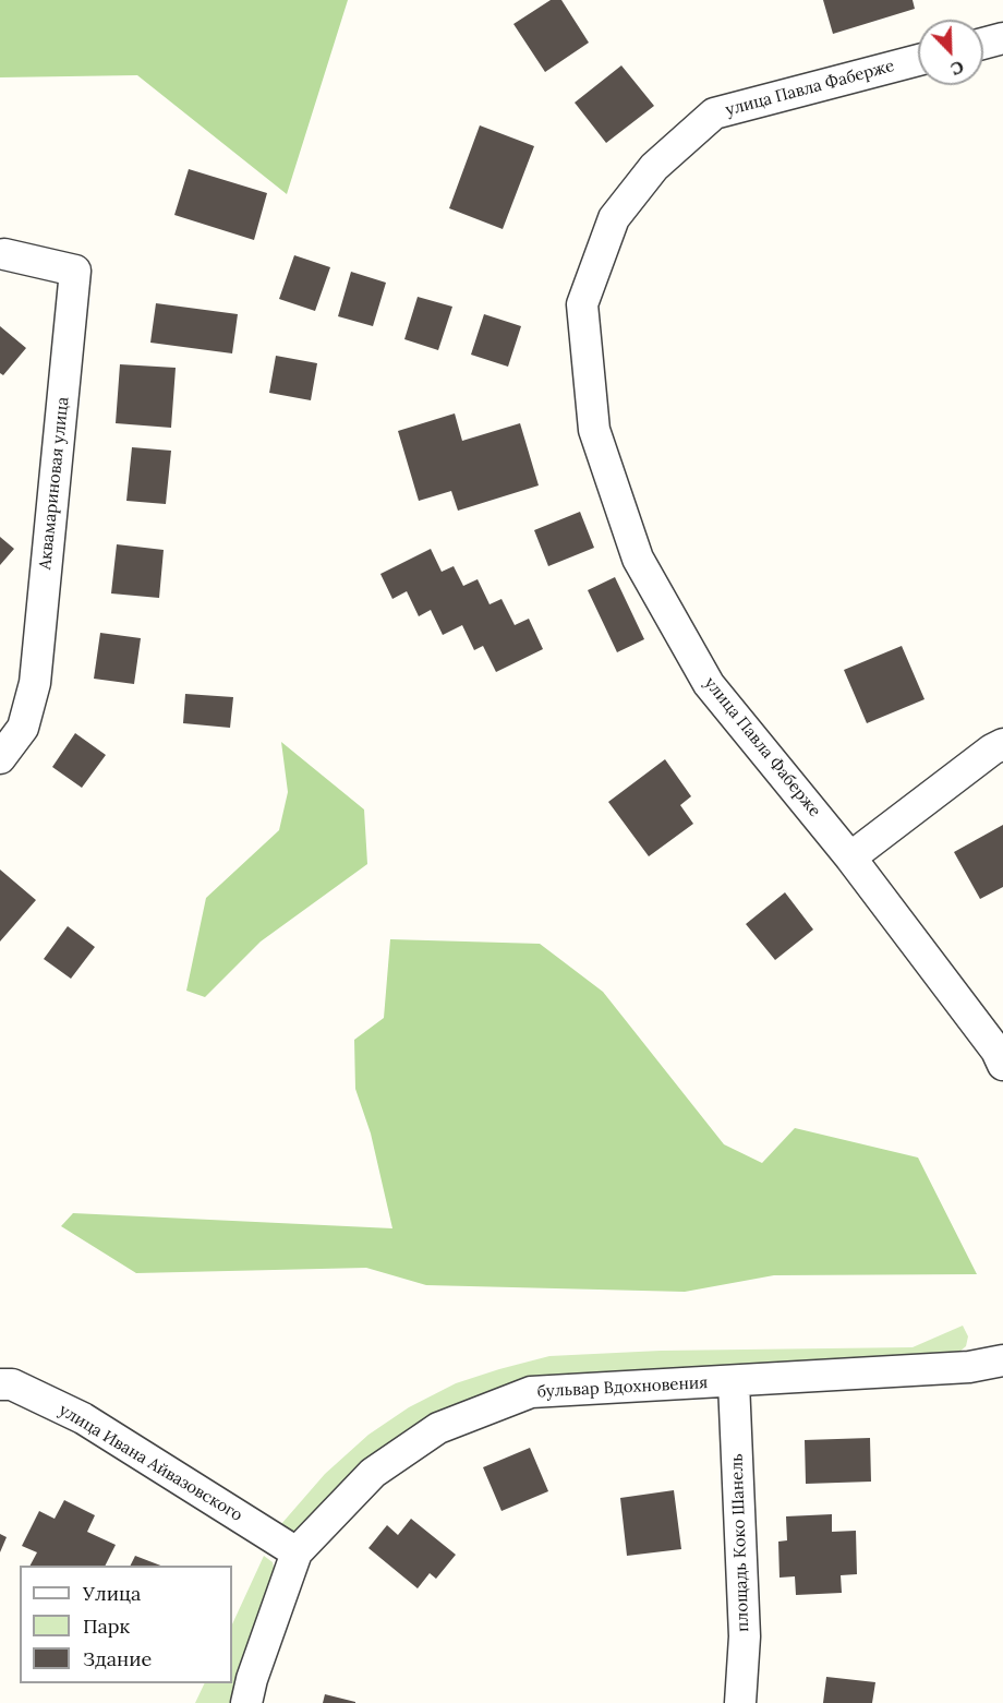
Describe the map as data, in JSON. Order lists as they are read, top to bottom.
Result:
{
  "streets": {
    "street": [
      "улица Павла Фаберже",
      "Аквамариновая улица",
      "бульвар Вдохновения",
      "улица Ивана Айвазовского",
      "площадь Коко Шанель"
    ]
  },
  "crossings": [
    ["бульвар Вдохновения", "улица Ивана Айвазовского"],
    ["бульвар Вдохновения", "площадь Коко Шанель"]
  ],
  "legend": ["Улица", "Парк", "Здание"],
  "north": "bottom right"
}
